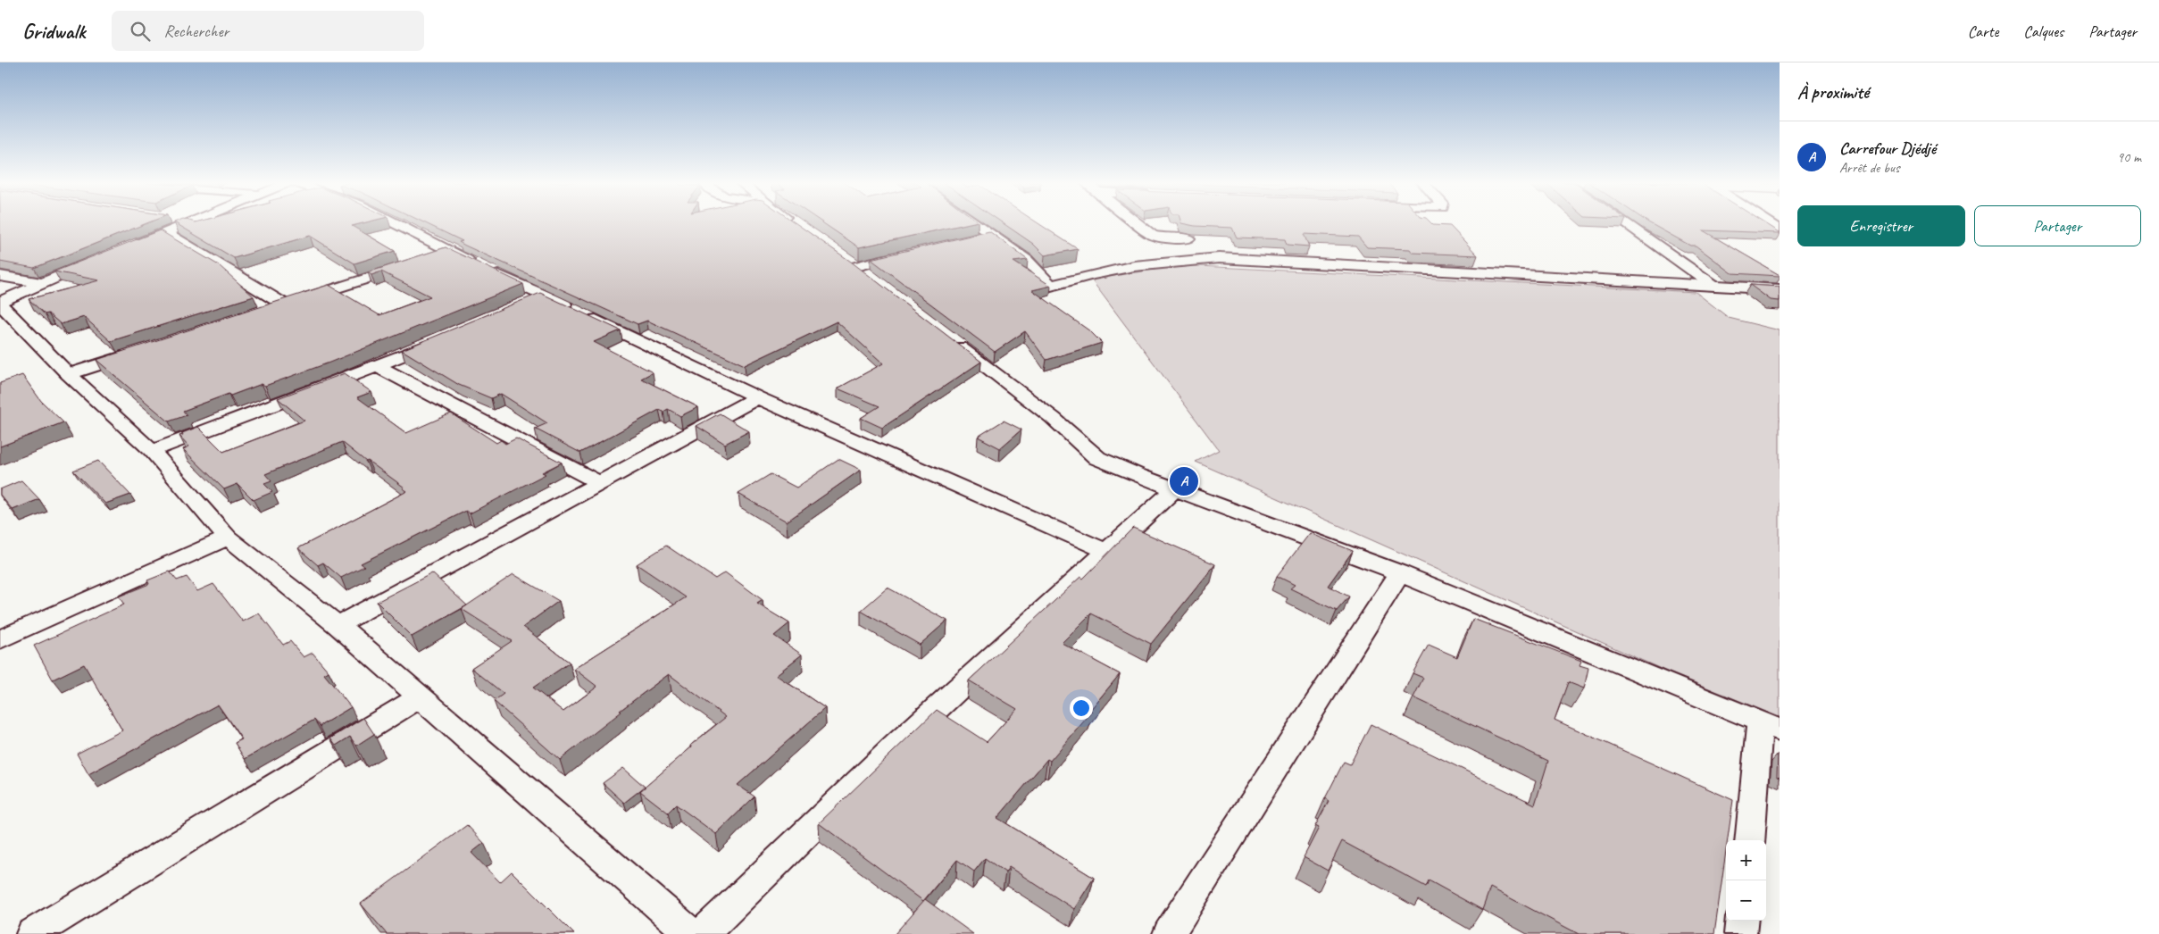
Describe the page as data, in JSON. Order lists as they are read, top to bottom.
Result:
{
  "page": {
    "header": "Gridwalk",
    "search": "Rechercher",
    "nav": ["Carte", "Calques", "Partager"],
    "heading": "À proximité",
    "list": [
      {
        "mark": "A",
        "name": "Carrefour Djédjé",
        "note": "Arrêt de bus",
        "value": "90 m"
      }
    ],
    "buttons": ["Enregistrer", "Partager"],
    "pins": "A",
    "map_buttons": ["+", "−"]
  }
}
